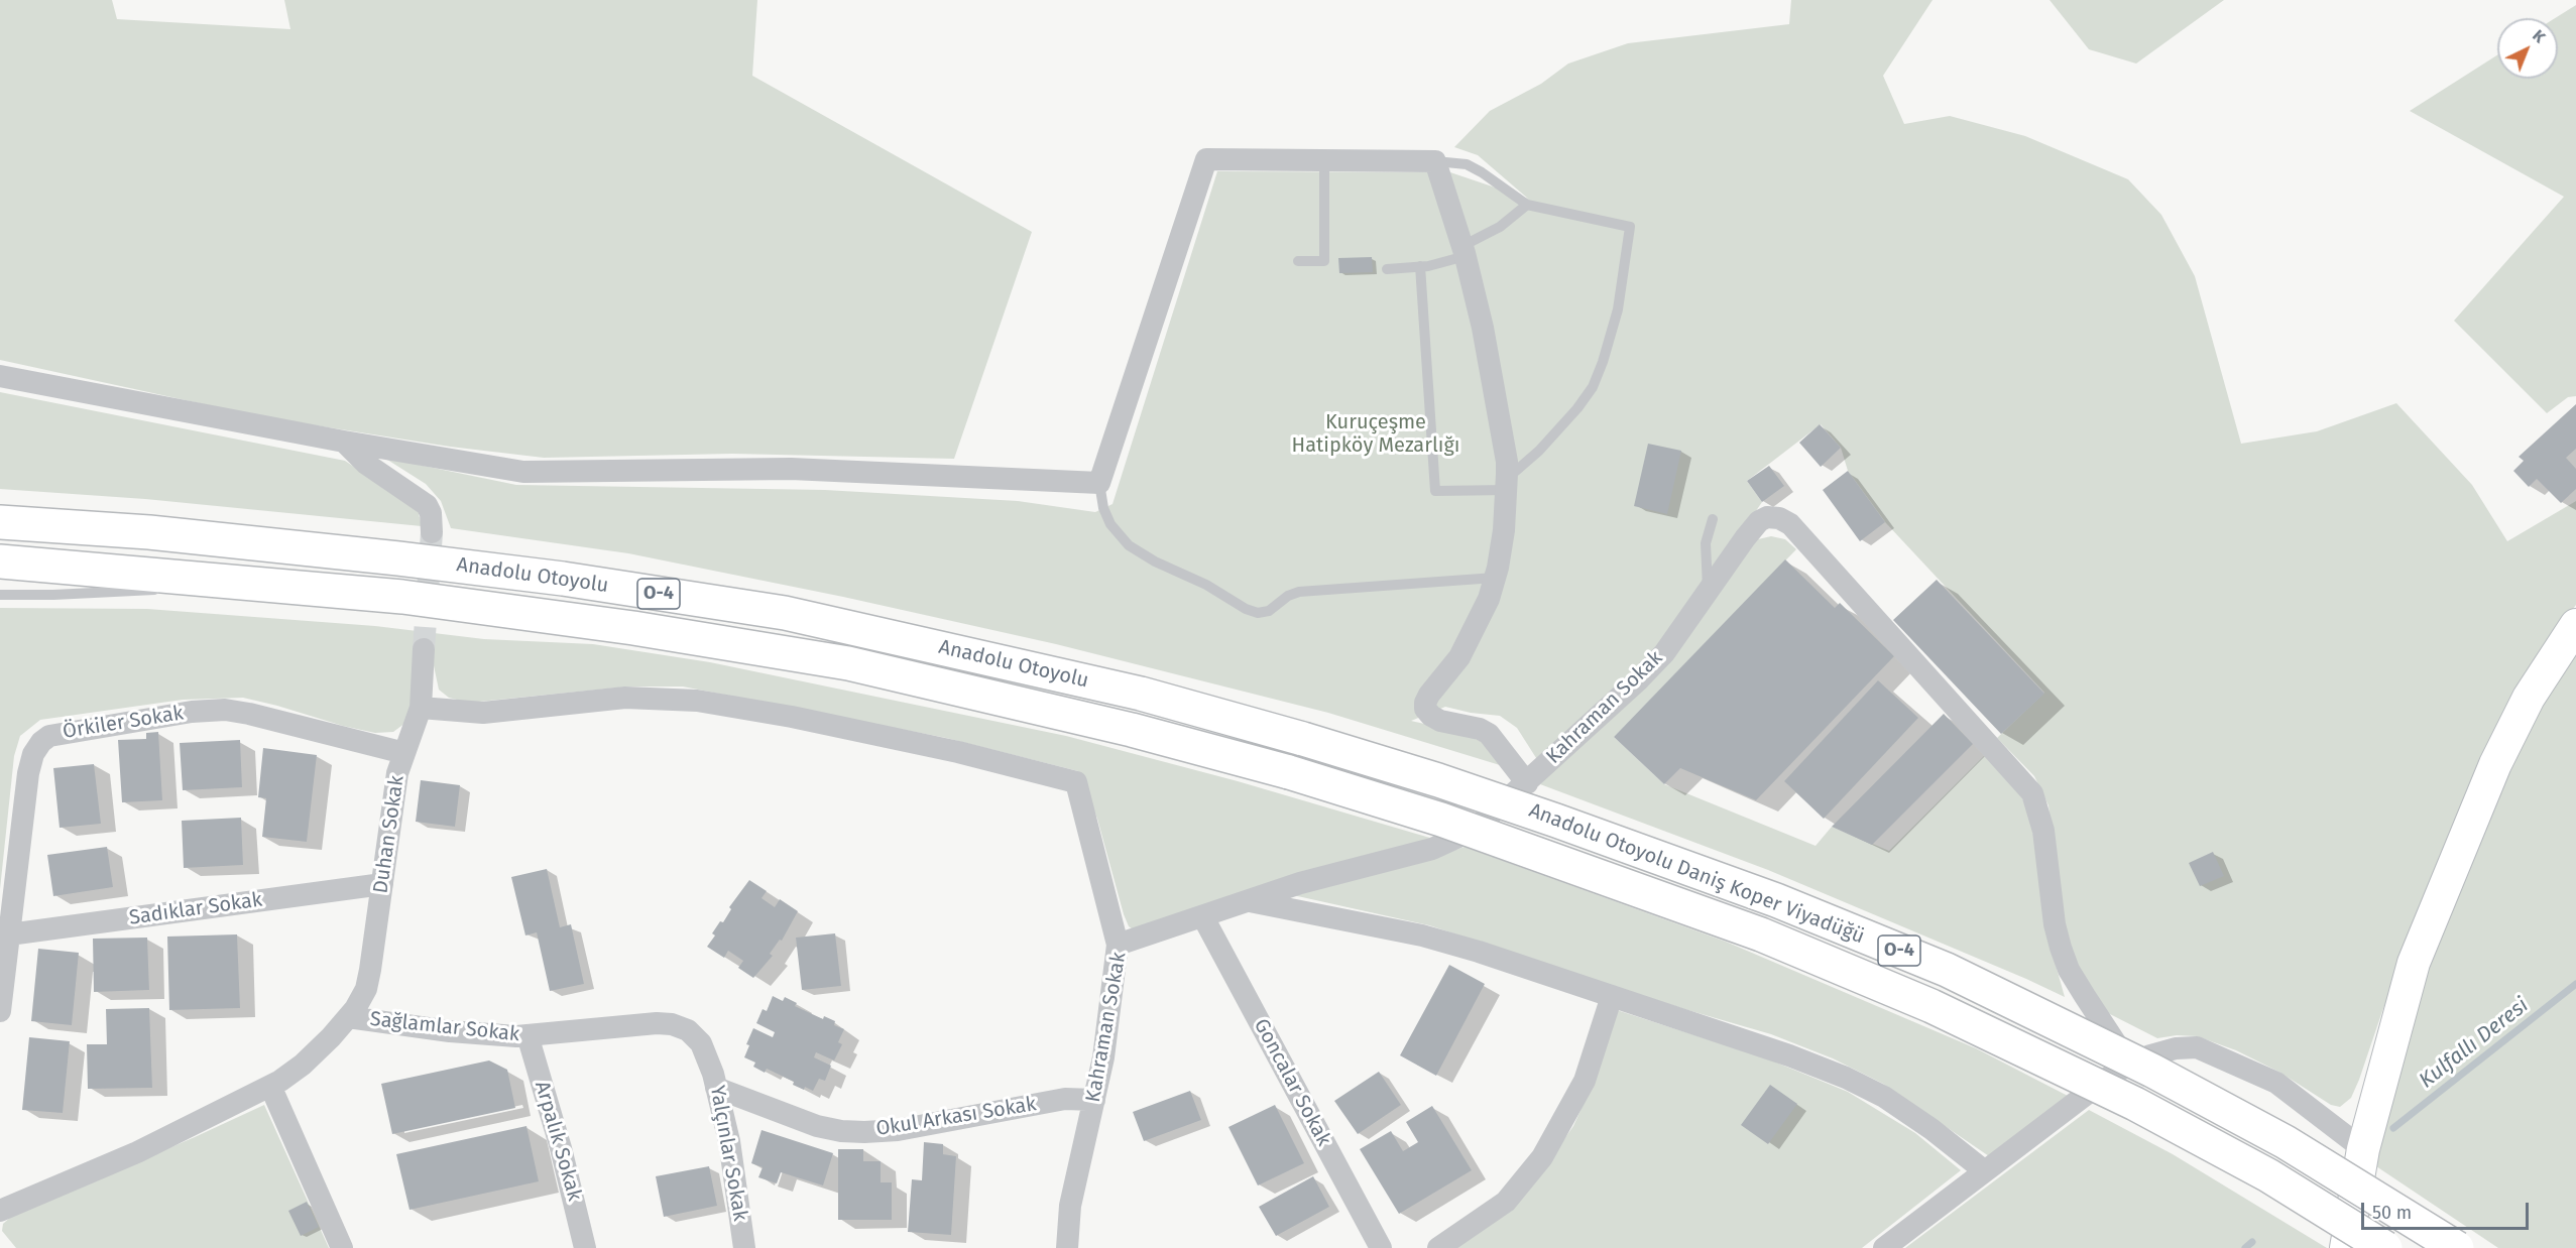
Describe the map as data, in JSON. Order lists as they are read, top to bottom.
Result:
{
  "streets": {
    "highway": ["Anadolu Otoyolu", "O-4", "Anadolu Otoyolu Daniş Koper Viyadüğü"],
    "street": [
      "Kahraman Sokak",
      "Örkiler Sokak",
      "Duhan Sokak",
      "Sadıklar Sokak",
      "Sağlamlar Sokak",
      "Goncalar Sokak",
      "Okul Arkası Sokak",
      "Arpalık Sokak",
      "Yalçınlar Sokak"
    ]
  },
  "crossings": [
    ["Anadolu Otoyolu", "Anadolu Otoyolu Daniş Koper Viyadüğü"],
    ["Kahraman Sokak", "Goncalar Sokak"],
    ["Kahraman Sokak", "Okul Arkası Sokak"],
    ["Örkiler Sokak", "Duhan Sokak"],
    ["Örkiler Sokak", "Sadıklar Sokak"],
    ["Duhan Sokak", "Sadıklar Sokak"],
    ["Duhan Sokak", "Sağlamlar Sokak"],
    ["Sağlamlar Sokak", "Arpalık Sokak"],
    ["Sağlamlar Sokak", "Yalçınlar Sokak"],
    ["Okul Arkası Sokak", "Yalçınlar Sokak"]
  ],
  "water": ["Kulfallı Deresi"],
  "parks": ["Kuruçeşme Hatipköy Mezarlığı"],
  "scale_bar": "50 m",
  "north": "top right"
}
